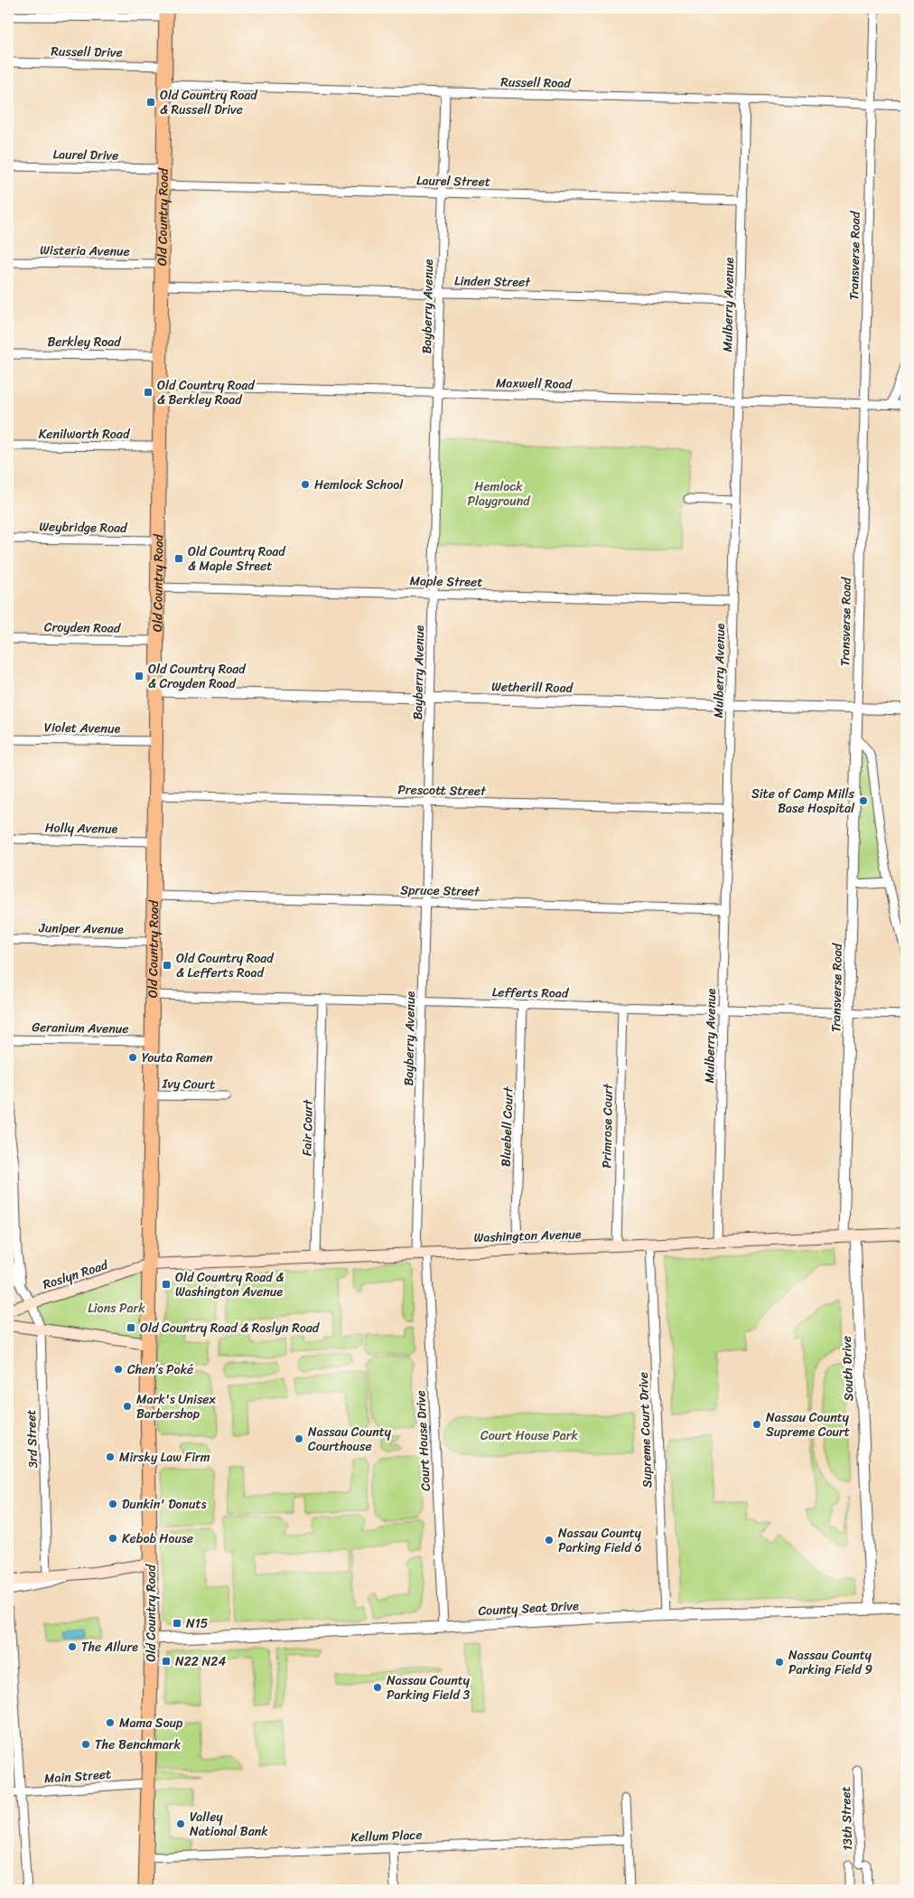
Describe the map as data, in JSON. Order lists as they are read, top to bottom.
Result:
{
  "streets": {
    "main road": ["Old Country Road", "Washington Avenue", "Roslyn Road"],
    "street": [
      "Russell Drive",
      "Russell Road",
      "Laurel Drive",
      "Laurel Street",
      "Wisteria Avenue",
      "Transverse Road",
      "Linden Street",
      "Mulberry Avenue",
      "Bayberry Avenue",
      "Berkley Road",
      "Maxwell Road",
      "Kenilworth Road",
      "Weybridge Road",
      "Maple Street",
      "Croyden Road",
      "Wetherill Road",
      "Violet Avenue",
      "Prescott Street",
      "Holly Avenue",
      "Spruce Street",
      "Juniper Avenue",
      "Lefferts Road",
      "Geranium Avenue",
      "Ivy Court",
      "Primrose Court",
      "Bluebell Court",
      "Fair Court",
      "South Drive",
      "Supreme Court Drive",
      "3rd Street",
      "Court House Drive",
      "County Seat Drive",
      "Main Street",
      "13th Street",
      "Kellum Place"
    ]
  },
  "crossings": [
    ["Russell Drive", "Old Country Road"],
    ["Russell Road", "Old Country Road"],
    ["Russell Road", "Transverse Road"],
    ["Russell Road", "Mulberry Avenue"],
    ["Russell Road", "Bayberry Avenue"],
    ["Laurel Drive", "Old Country Road"],
    ["Laurel Street", "Old Country Road"],
    ["Laurel Street", "Mulberry Avenue"],
    ["Laurel Street", "Bayberry Avenue"],
    ["Old Country Road", "Wisteria Avenue"],
    ["Old Country Road", "Linden Street"],
    ["Old Country Road", "Berkley Road"],
    ["Old Country Road", "Maxwell Road"],
    ["Old Country Road", "Kenilworth Road"],
    ["Old Country Road", "Weybridge Road"],
    ["Old Country Road", "Maple Street"],
    ["Old Country Road", "Croyden Road"],
    ["Old Country Road", "Wetherill Road"],
    ["Old Country Road", "Violet Avenue"],
    ["Old Country Road", "Prescott Street"],
    ["Old Country Road", "Holly Avenue"],
    ["Old Country Road", "Spruce Street"],
    ["Old Country Road", "Juniper Avenue"],
    ["Old Country Road", "Lefferts Road"],
    ["Old Country Road", "Geranium Avenue"],
    ["Old Country Road", "Ivy Court"],
    ["Old Country Road", "Washington Avenue"],
    ["Old Country Road", "Roslyn Road"],
    ["Old Country Road", "County Seat Drive"],
    ["Old Country Road", "Main Street"],
    ["Old Country Road", "Kellum Place"],
    ["Transverse Road", "Maxwell Road"],
    ["Transverse Road", "Wetherill Road"],
    ["Transverse Road", "Lefferts Road"],
    ["Transverse Road", "Washington Avenue"],
    ["Linden Street", "Mulberry Avenue"],
    ["Linden Street", "Bayberry Avenue"],
    ["Mulberry Avenue", "Maxwell Road"],
    ["Mulberry Avenue", "Maple Street"],
    ["Mulberry Avenue", "Wetherill Road"],
    ["Mulberry Avenue", "Prescott Street"],
    ["Mulberry Avenue", "Spruce Street"],
    ["Mulberry Avenue", "Lefferts Road"],
    ["Mulberry Avenue", "Washington Avenue"],
    ["Bayberry Avenue", "Maxwell Road"],
    ["Bayberry Avenue", "Maple Street"],
    ["Bayberry Avenue", "Wetherill Road"],
    ["Bayberry Avenue", "Prescott Street"],
    ["Bayberry Avenue", "Spruce Street"],
    ["Bayberry Avenue", "Lefferts Road"],
    ["Bayberry Avenue", "Washington Avenue"],
    ["Bayberry Avenue", "Court House Drive"],
    ["Lefferts Road", "Primrose Court"],
    ["Lefferts Road", "Bluebell Court"],
    ["Lefferts Road", "Fair Court"],
    ["Primrose Court", "Washington Avenue"],
    ["Bluebell Court", "Washington Avenue"],
    ["Fair Court", "Washington Avenue"],
    ["Washington Avenue", "Roslyn Road"],
    ["Washington Avenue", "South Drive"],
    ["Washington Avenue", "Supreme Court Drive"],
    ["Washington Avenue", "Court House Drive"],
    ["Roslyn Road", "3rd Street"],
    ["South Drive", "County Seat Drive"],
    ["Supreme Court Drive", "County Seat Drive"],
    ["Court House Drive", "County Seat Drive"]
  ],
  "parks": ["Hemlock Playground", "Lions Park", "Court House Park"],
  "places": {
    "transit": [
      "Old Country Road & Russell Drive",
      "Old Country Road & Berkley Road",
      "Old Country Road & Maple Street",
      "Old Country Road & Croyden Road",
      "Old Country Road & Lefferts Road",
      "Old Country Road & Washington Avenue",
      "Old Country Road & Roslyn Road",
      "N15",
      "N22 N24"
    ],
    "other": [
      "Hemlock School",
      "Site of Camp Mills Base Hospital",
      "Youta Ramen",
      "Chen’s Poké",
      "Mark's Unisex Barbershop",
      "Nassau County Supreme Court",
      "Nassau County Courthouse",
      "Mirsky Law Firm",
      "Dunkin' Donuts",
      "Kebob House",
      "Nassau County Parking Field 6",
      "The Allure",
      "Nassau County Parking Field 9",
      "Nassau County Parking Field 3",
      "Mama Soup",
      "The Benchmark",
      "Valley National Bank"
    ]
  }
}
